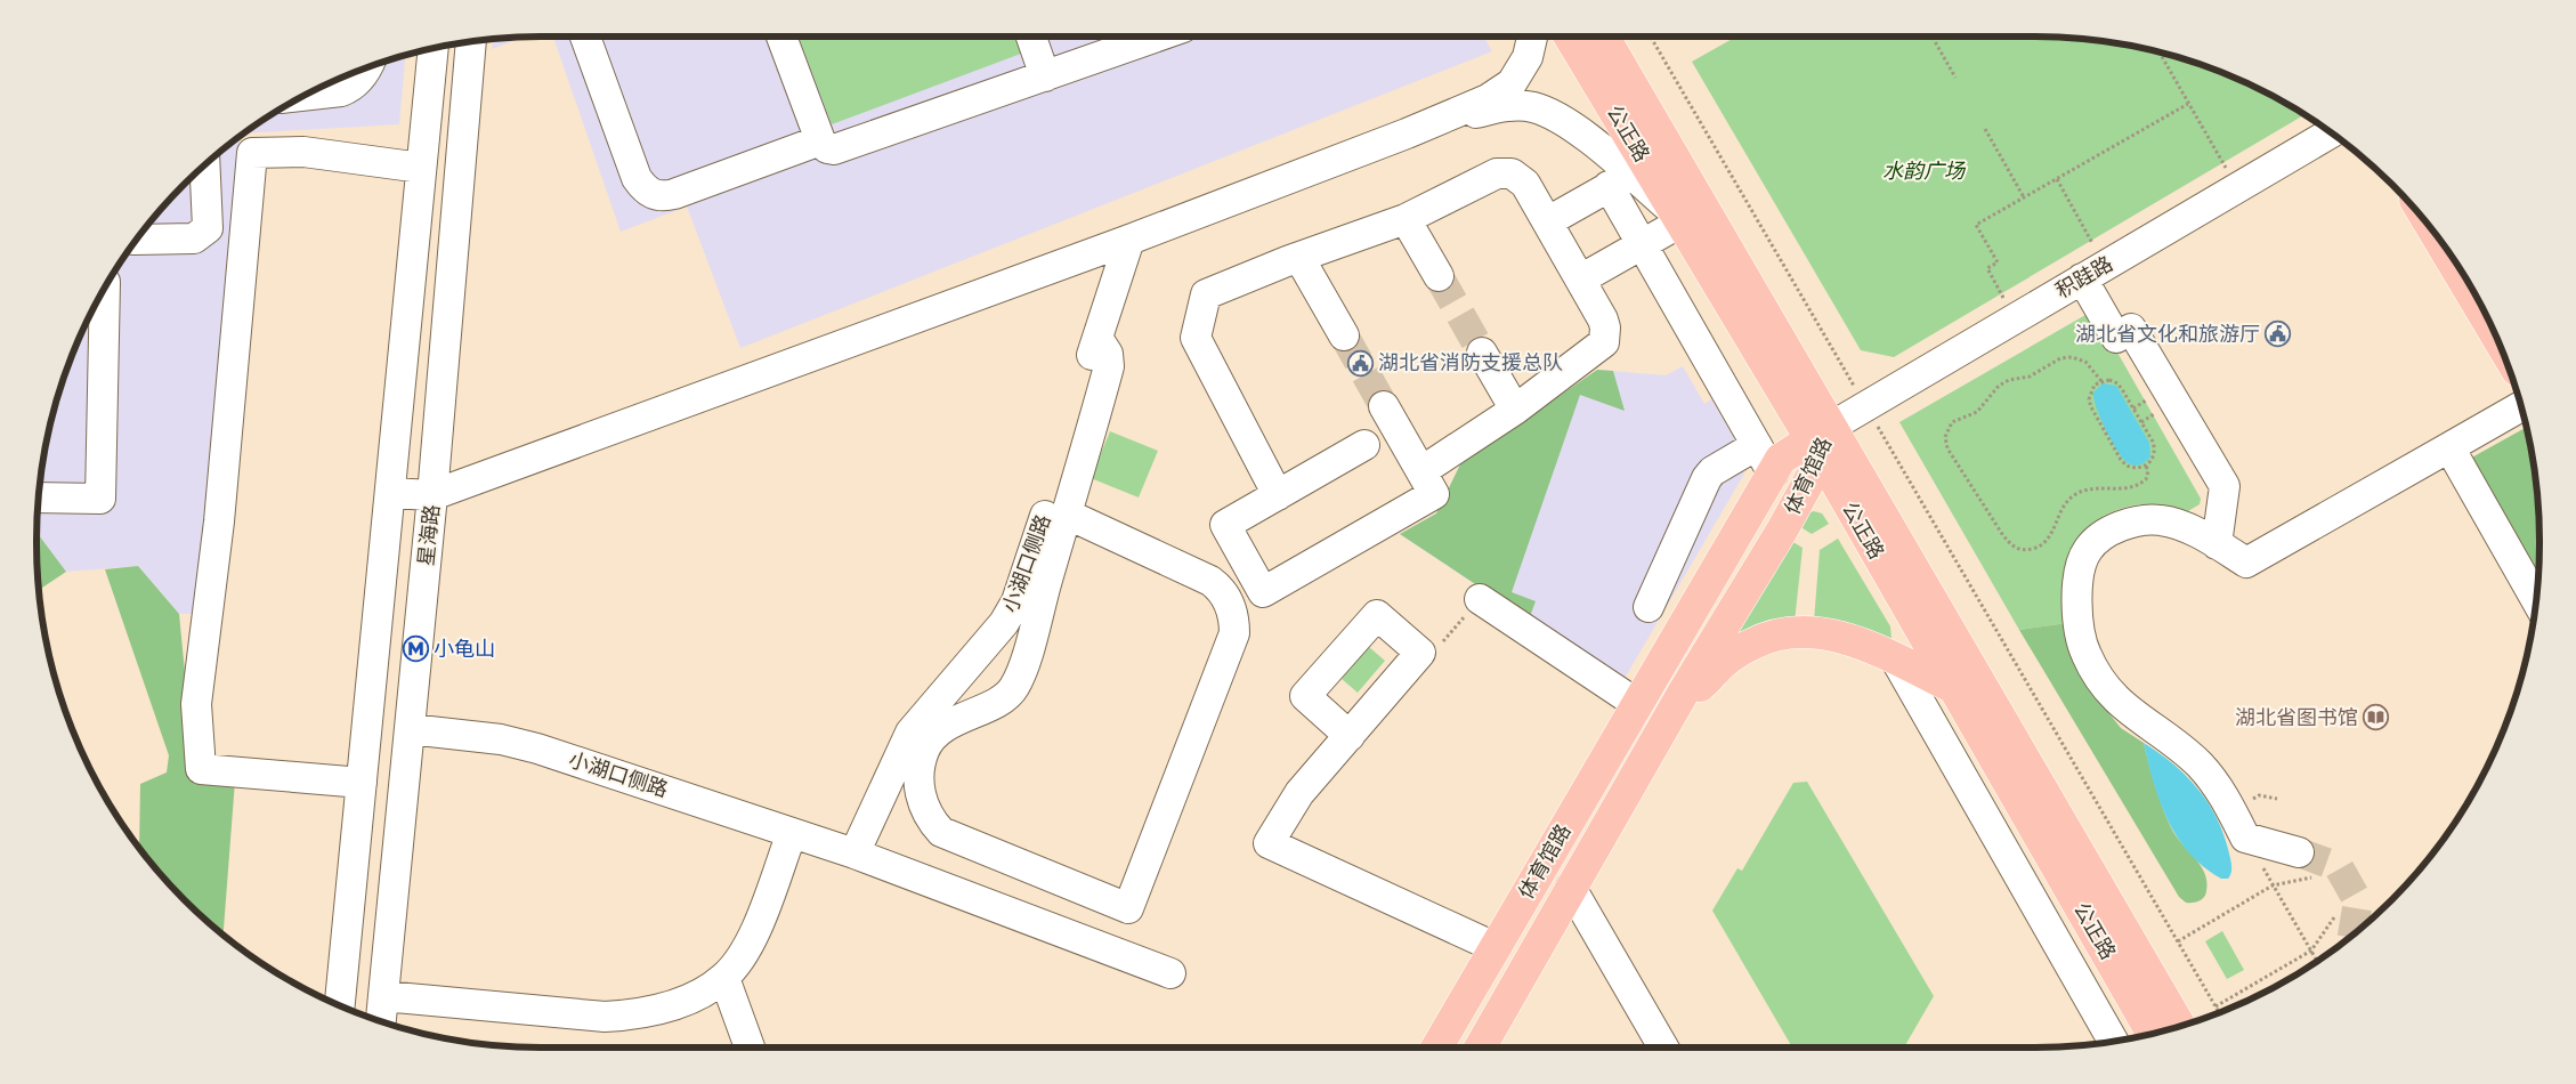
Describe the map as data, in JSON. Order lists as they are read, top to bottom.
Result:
{
  "streets": {
    "main road": ["公正路", "体育馆路"],
    "street": ["积跬路", "星海路", "小湖口侧路"]
  },
  "crossings": [
    ["公正路", "积跬路"],
    ["公正路", "体育馆路"],
    ["积跬路", "体育馆路"],
    ["星海路", "小湖口侧路"]
  ],
  "parks": ["水韵广场"],
  "places": {
    "public building": ["湖北省文化和旅游厅", "湖北省消防支援总队"],
    "metro station": ["小龟山"],
    "library": ["湖北省图书馆"]
  }
}
